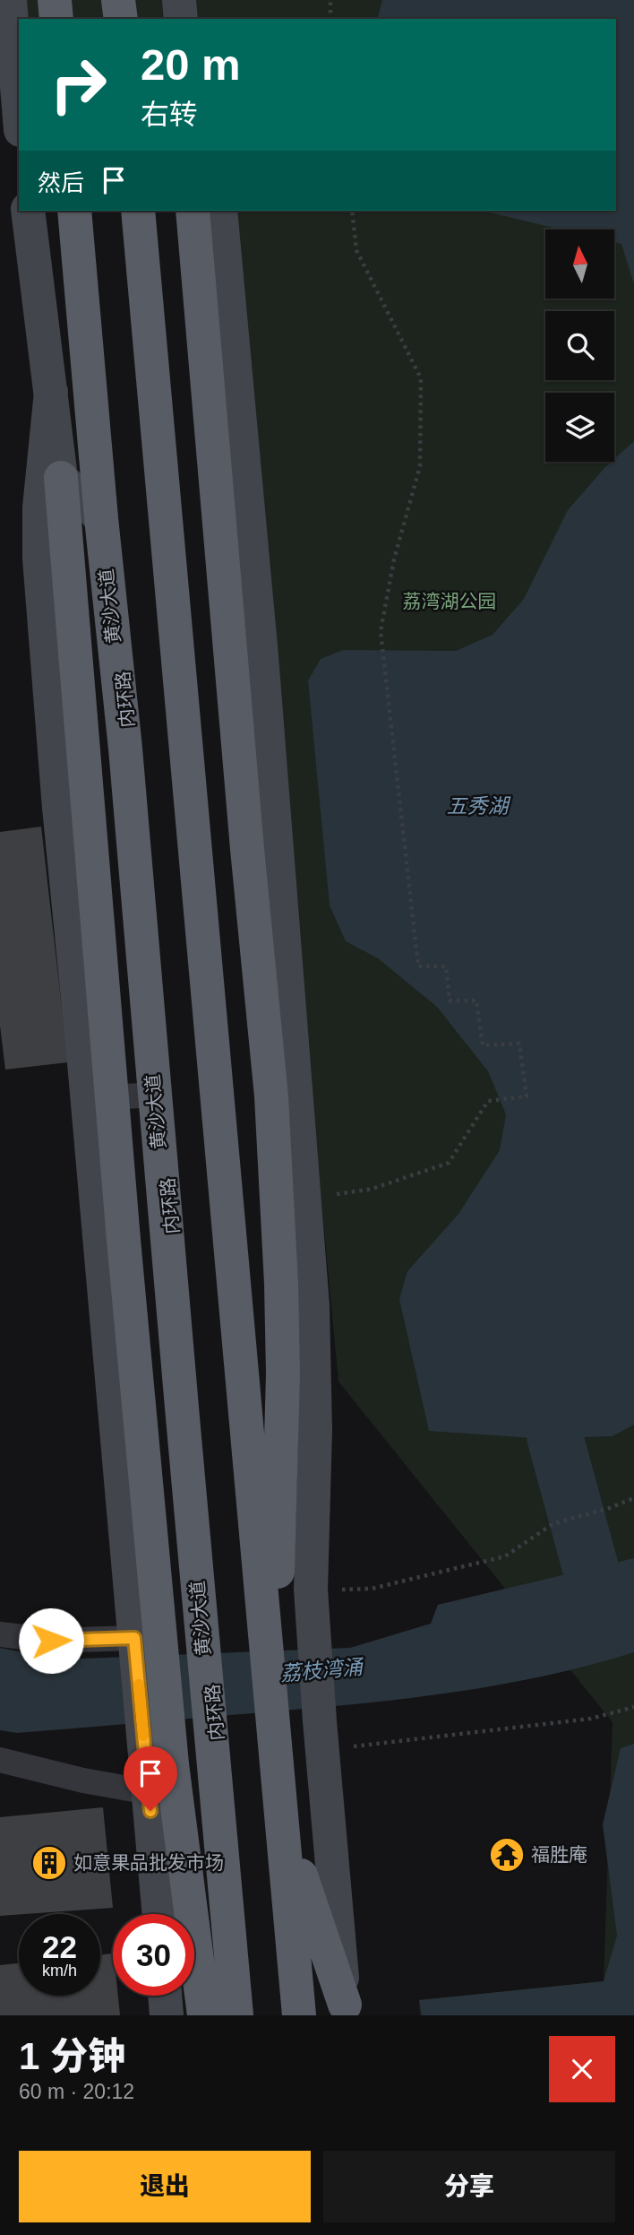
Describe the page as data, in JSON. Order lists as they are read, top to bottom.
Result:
{
  "streets": {
    "highway": ["黄沙大道", "内环路"]
  },
  "water": ["五秀湖", "荔枝湾涌"],
  "parks": ["荔湾湖公园"],
  "places": {
    "temple": ["福胜庵"],
    "building": ["如意果品批发市场"]
  },
  "north": "top",
  "page": {
    "turn": ["20 m", "右转"],
    "then": "然后",
    "speed": "22 km/h",
    "limit": "30",
    "heading": ["1 分钟", "60 m · 20:12"],
    "buttons": ["退出", "分享"]
  }
}
